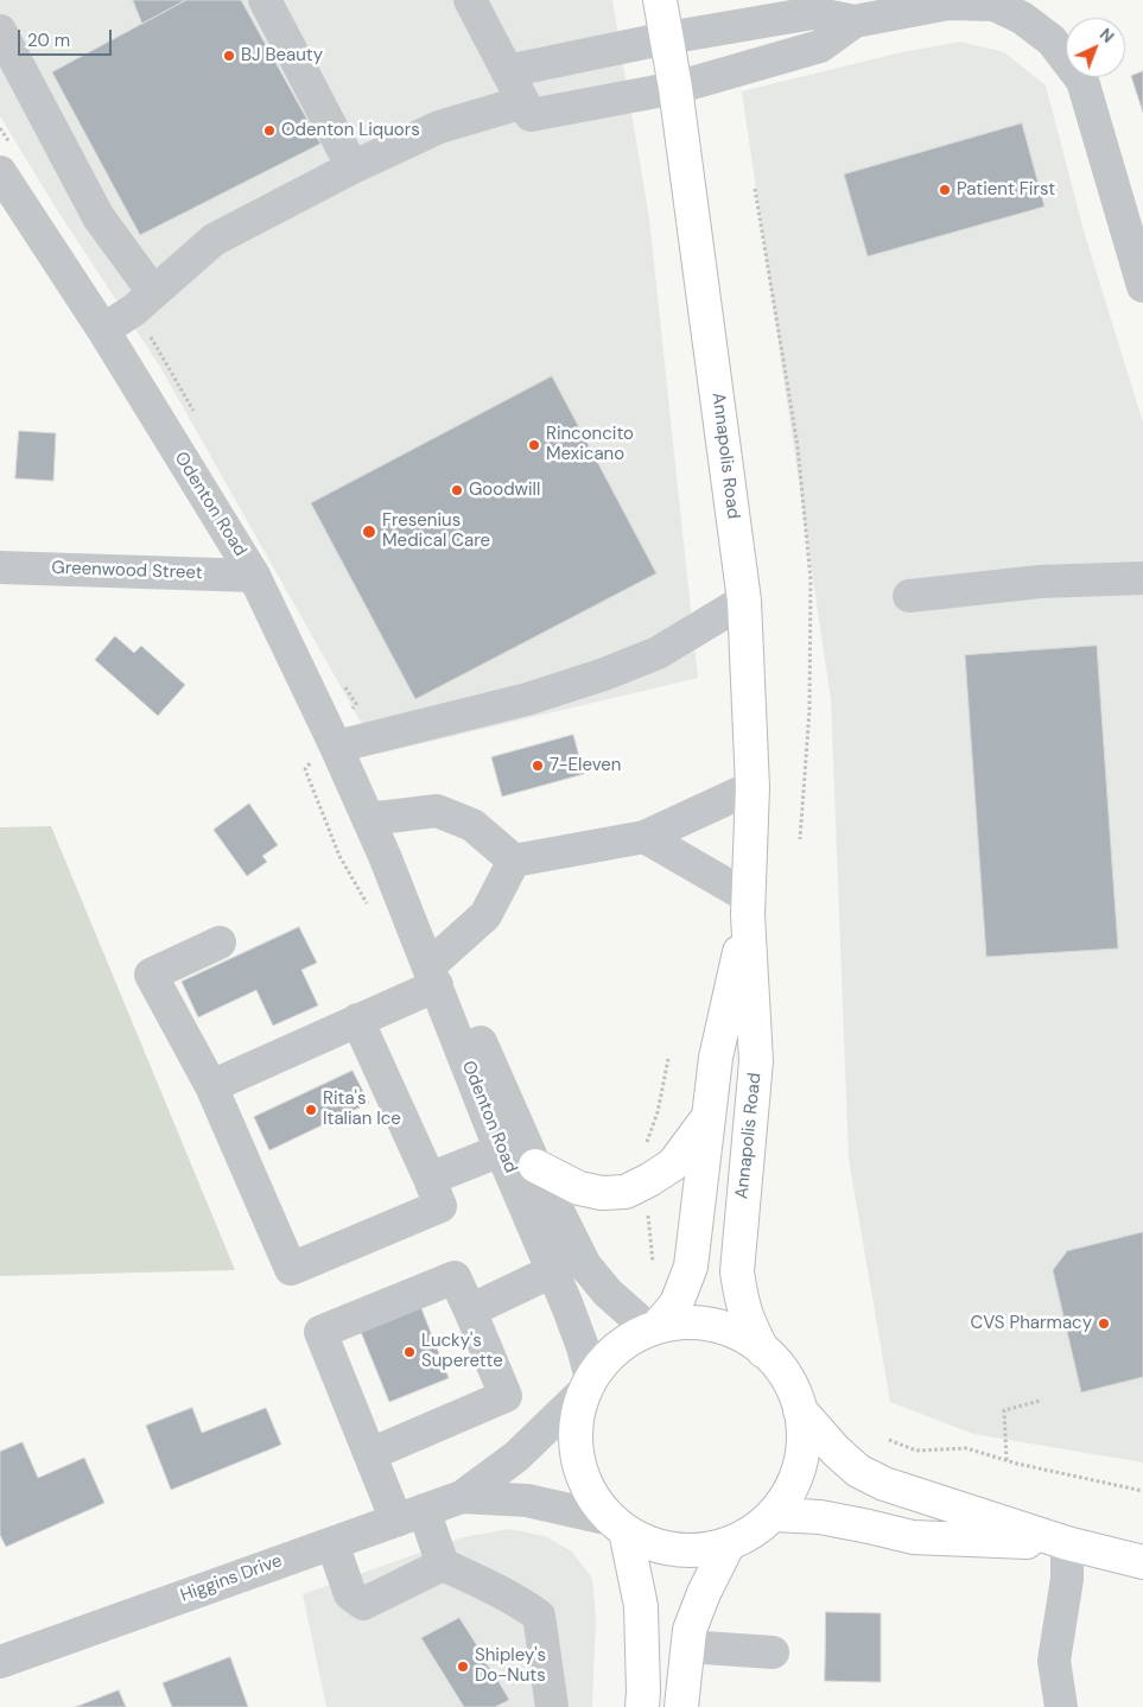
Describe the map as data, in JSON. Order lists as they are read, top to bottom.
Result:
{
  "streets": {
    "main road": ["Annapolis Road"],
    "street": ["Odenton Road", "Greenwood Street", "Higgins Drive"]
  },
  "crossings": [
    ["Annapolis Road", "Odenton Road"],
    ["Odenton Road", "Greenwood Street"],
    ["Odenton Road", "Higgins Drive"]
  ],
  "places": [
    "BJ Beauty",
    "Odenton Liquors",
    "Patient First",
    "Rinconcito Mexicano",
    "Goodwill",
    "Fresenius Medical Care",
    "7-Eleven",
    "Rita's Italian Ice",
    "CVS Pharmacy",
    "Lucky's Superette",
    "Shipley's Do-Nuts"
  ],
  "scale_bar": "20 m",
  "north": "top right"
}
